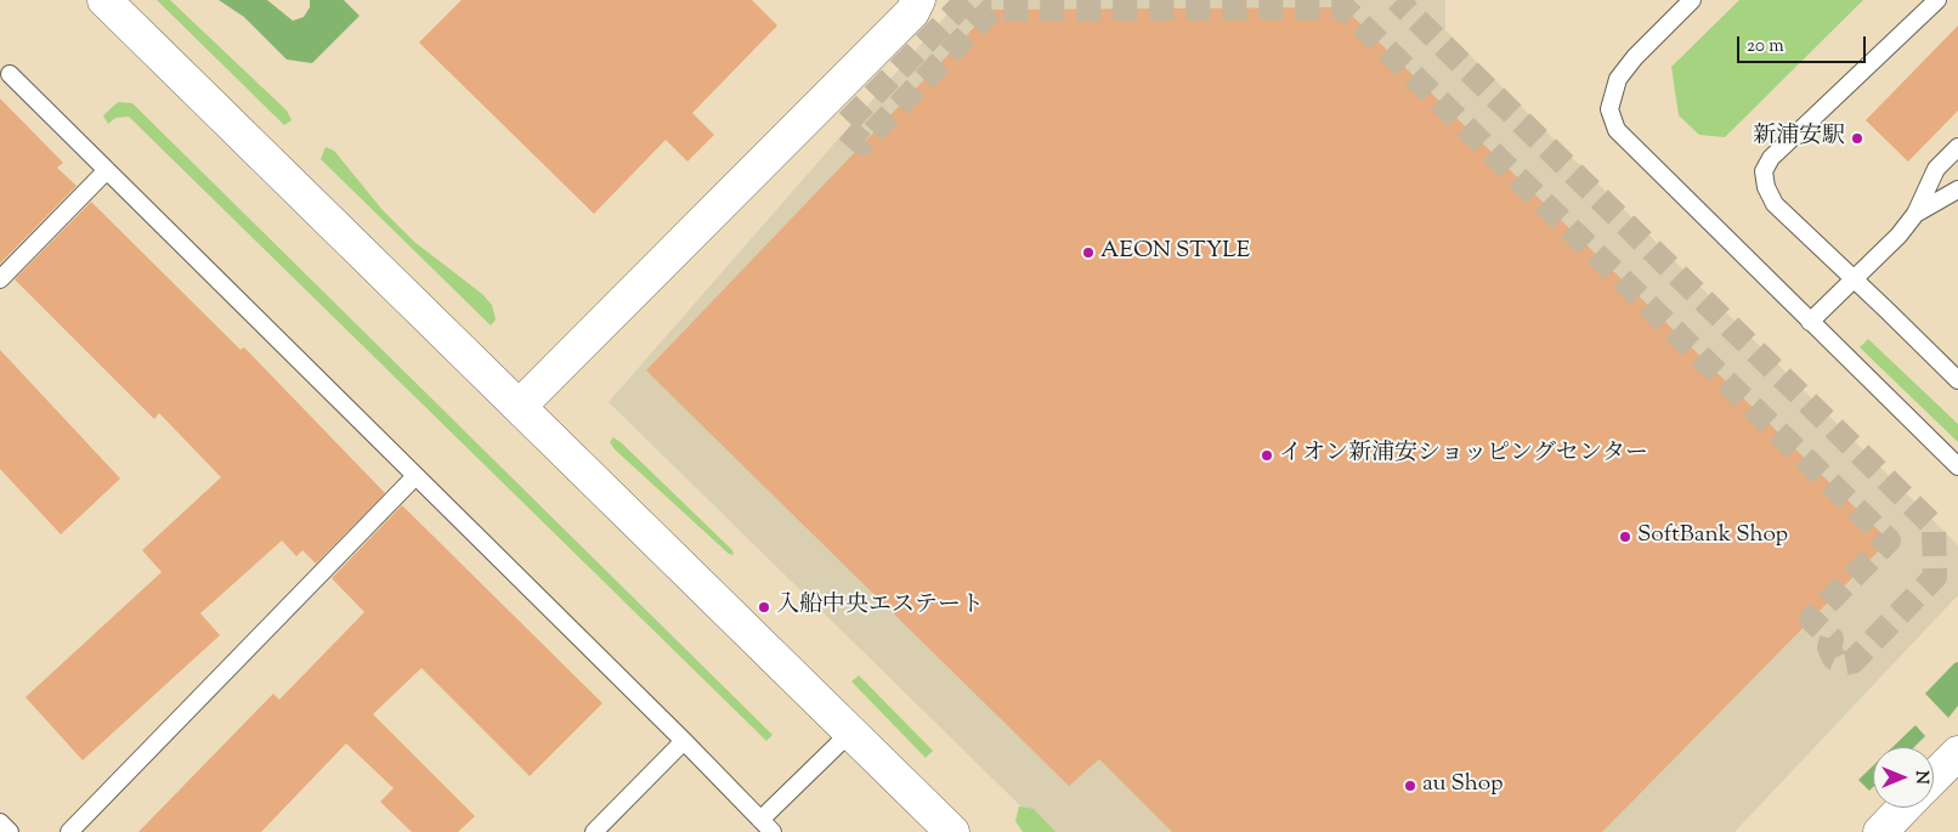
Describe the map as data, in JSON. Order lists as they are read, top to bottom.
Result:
{
  "places": [
    "新浦安駅",
    "AEON STYLE",
    "イオン新浦安ショッピングセンター",
    "SoftBank Shop",
    "入船中央エステート",
    "au Shop"
  ],
  "scale_bar": "20 m",
  "north": "right"
}
